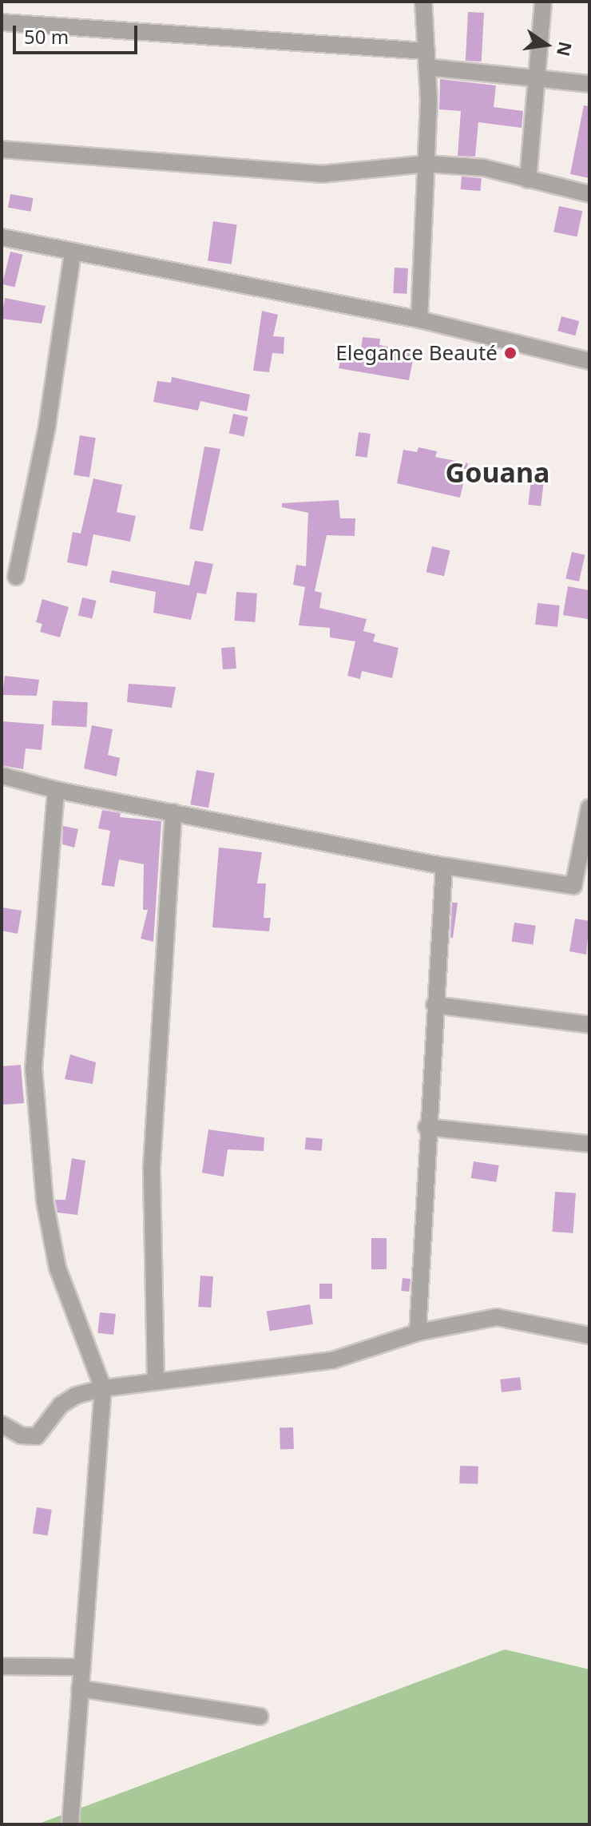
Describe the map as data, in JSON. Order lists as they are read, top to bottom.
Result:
{
  "districts": ["Gouana"],
  "places": ["Elegance Beauté"],
  "scale_bar": "50 m",
  "north": "right"
}
